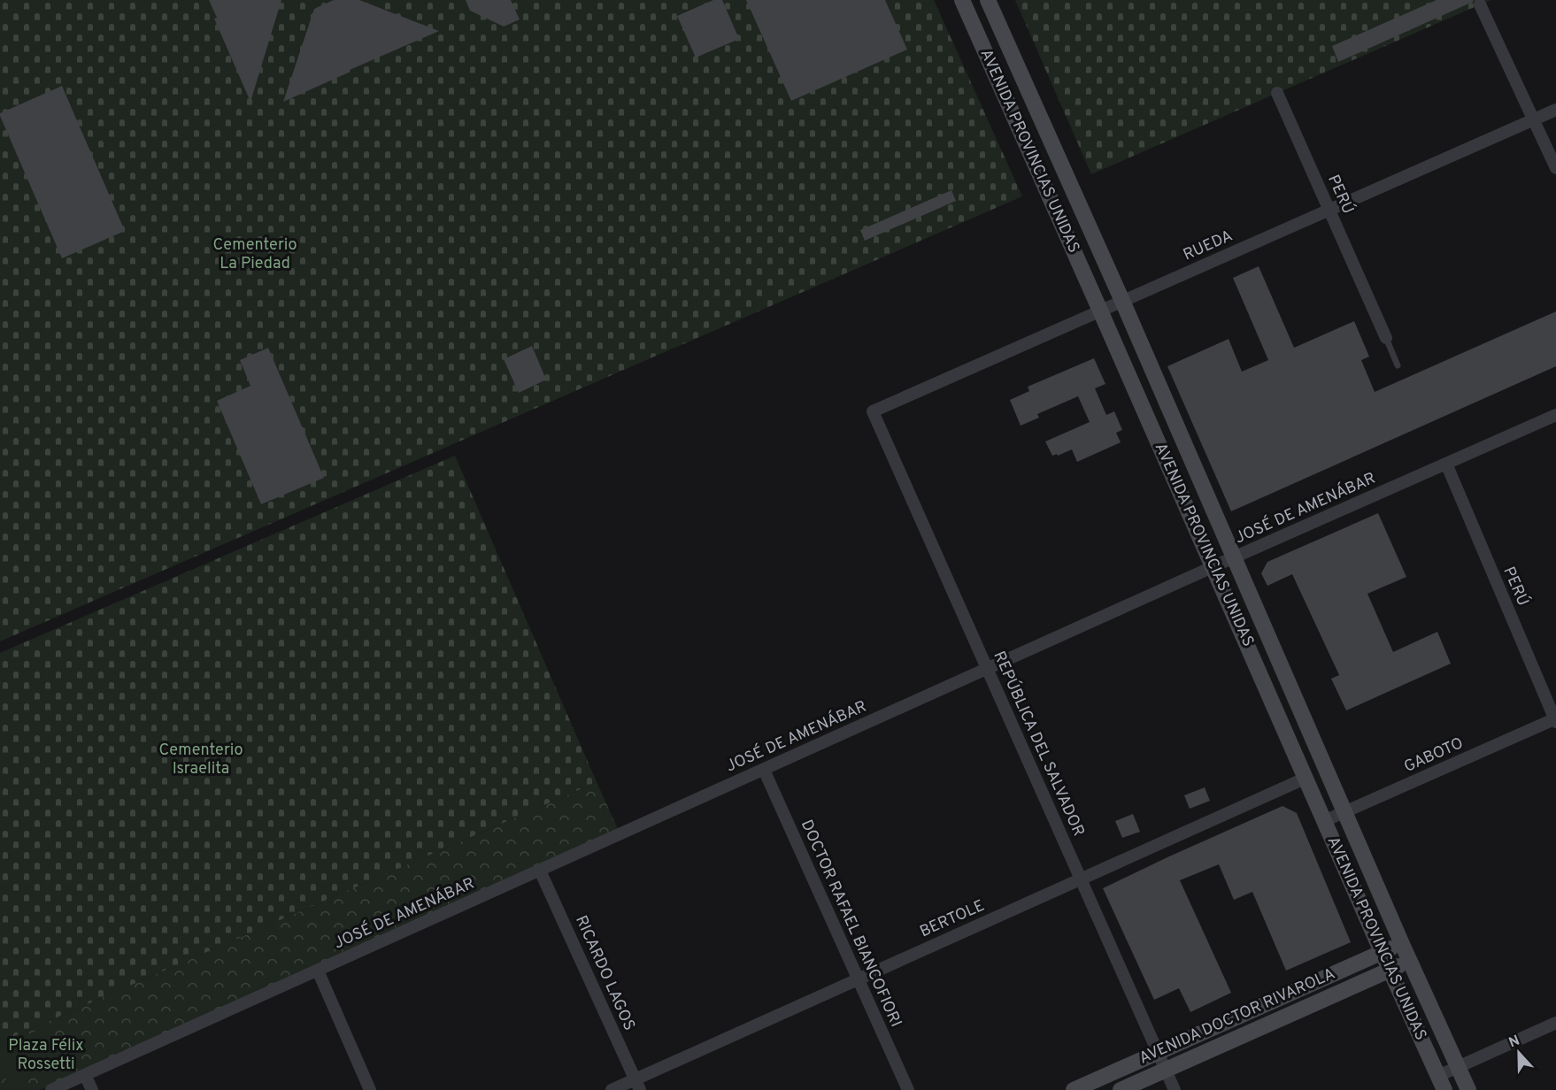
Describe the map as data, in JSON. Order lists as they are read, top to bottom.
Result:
{
  "streets": {
    "main road": ["AVENIDA PROVINCIAS UNIDAS", "AVENIDA DOCTOR RIVAROLA"],
    "street": [
      "PERÚ",
      "RUEDA",
      "JOSÉ DE AMENÁBAR",
      "REPÚBLICA DEL SALVADOR",
      "GABOTO",
      "BERTOLE",
      "DOCTOR RAFAEL BIANCOFIORI",
      "RICARDO LAGOS"
    ]
  },
  "crossings": [
    ["AVENIDA PROVINCIAS UNIDAS", "RUEDA"],
    ["AVENIDA PROVINCIAS UNIDAS", "JOSÉ DE AMENÁBAR"],
    ["AVENIDA PROVINCIAS UNIDAS", "GABOTO"],
    ["AVENIDA PROVINCIAS UNIDAS", "BERTOLE"],
    ["AVENIDA PROVINCIAS UNIDAS", "AVENIDA DOCTOR RIVAROLA"],
    ["PERÚ", "RUEDA"],
    ["PERÚ", "JOSÉ DE AMENÁBAR"],
    ["PERÚ", "GABOTO"],
    ["RUEDA", "REPÚBLICA DEL SALVADOR"],
    ["JOSÉ DE AMENÁBAR", "REPÚBLICA DEL SALVADOR"],
    ["JOSÉ DE AMENÁBAR", "DOCTOR RAFAEL BIANCOFIORI"],
    ["JOSÉ DE AMENÁBAR", "RICARDO LAGOS"],
    ["REPÚBLICA DEL SALVADOR", "BERTOLE"],
    ["REPÚBLICA DEL SALVADOR", "AVENIDA DOCTOR RIVAROLA"],
    ["BERTOLE", "DOCTOR RAFAEL BIANCOFIORI"],
    ["BERTOLE", "RICARDO LAGOS"]
  ],
  "parks": ["Cementerio La Piedad", "Cementerio Israelita", "Plaza Félix Rossetti"],
  "north": "top"
}
